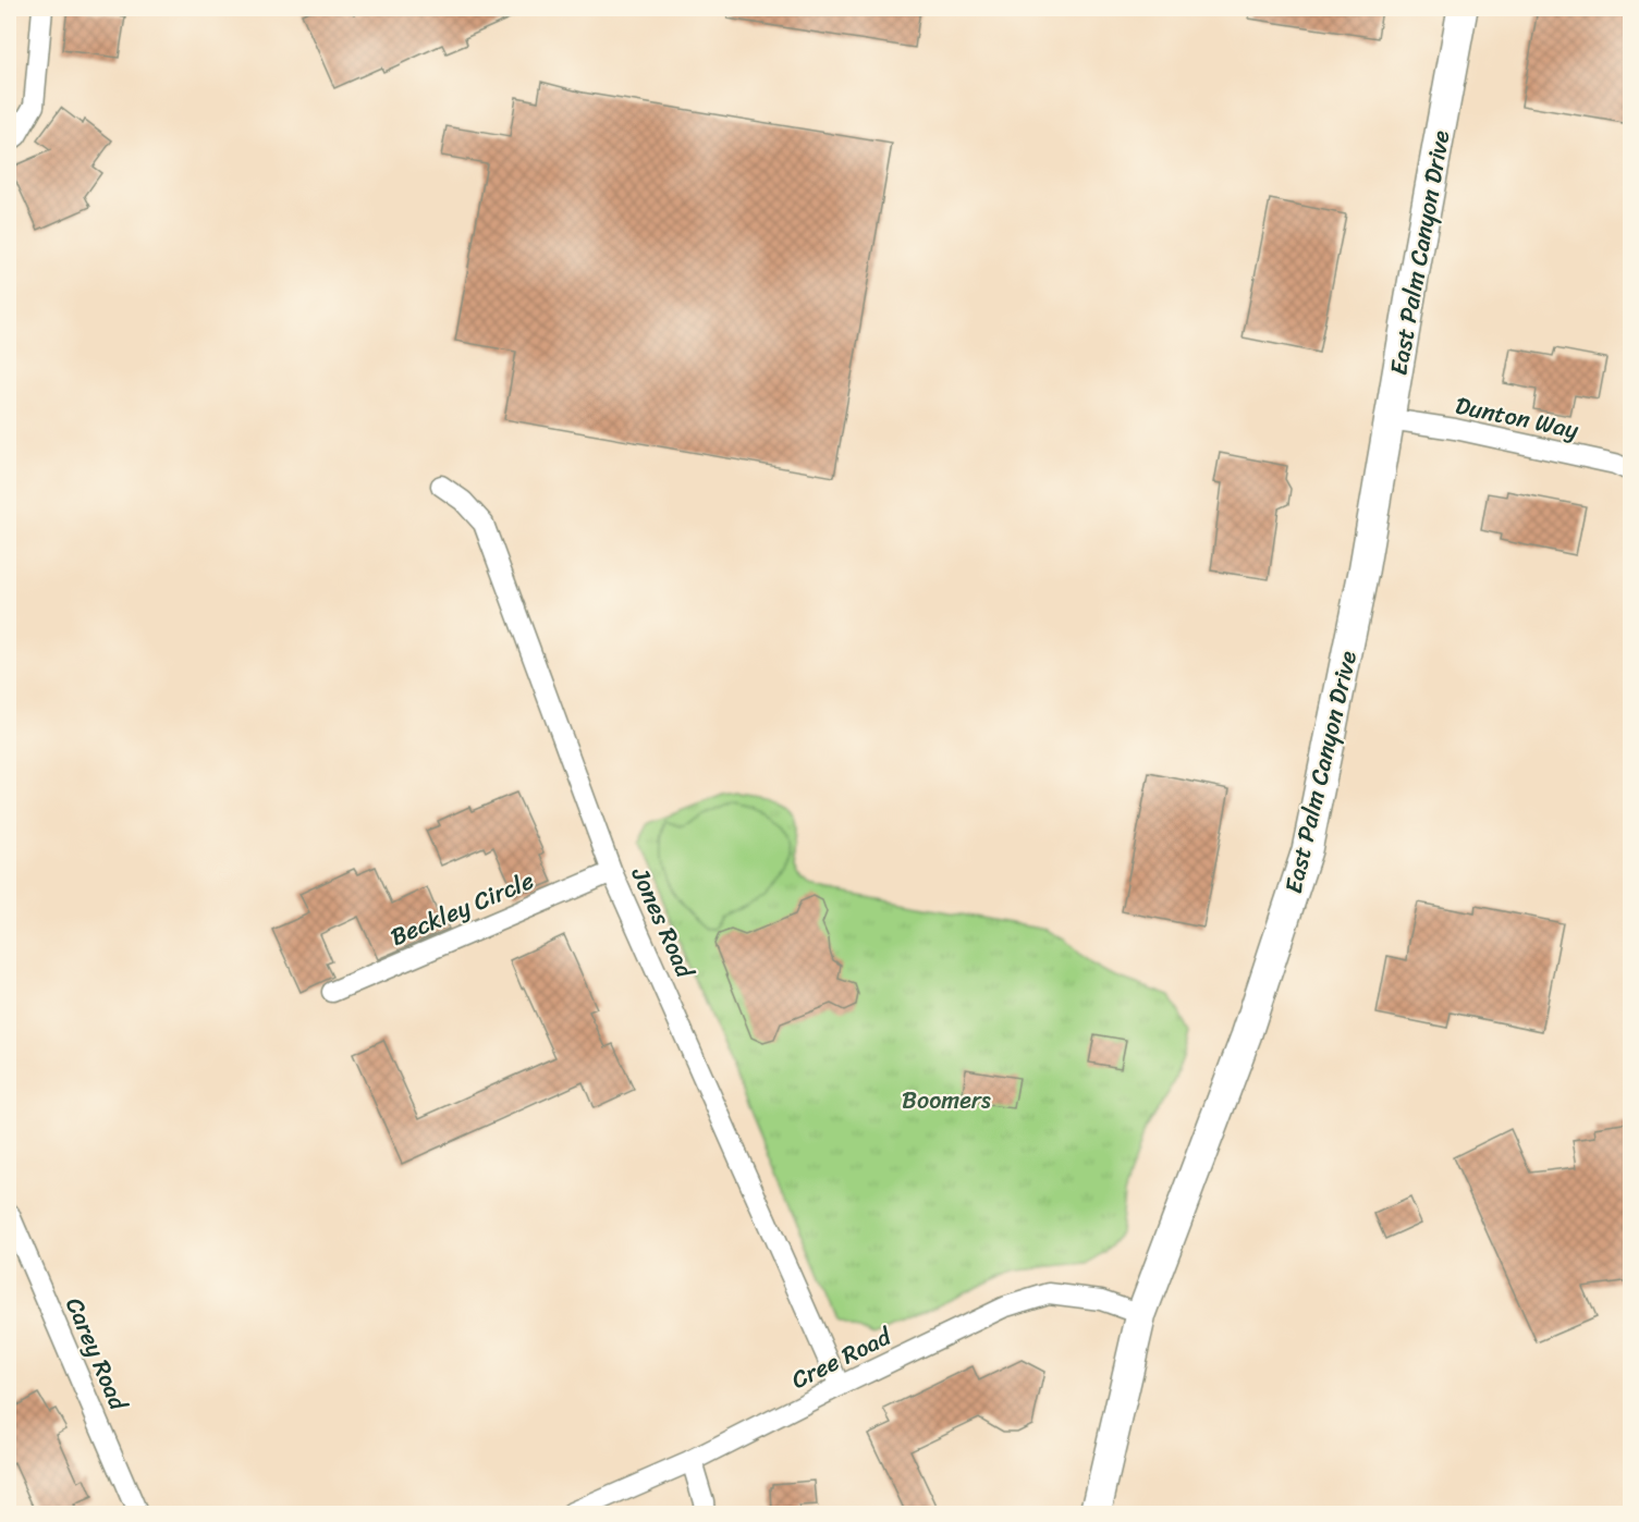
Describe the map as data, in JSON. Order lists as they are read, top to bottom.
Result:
{
  "streets": {
    "main road": ["East Palm Canyon Drive"],
    "street": [
      "Dunton Way",
      "Beckley Circle",
      "Jones Road",
      "Carey Road",
      "Cree Road"
    ]
  },
  "crossings": [
    ["East Palm Canyon Drive", "Dunton Way"],
    ["East Palm Canyon Drive", "Cree Road"],
    ["Beckley Circle", "Jones Road"],
    ["Jones Road", "Cree Road"]
  ],
  "parks": ["Boomers"]
}
